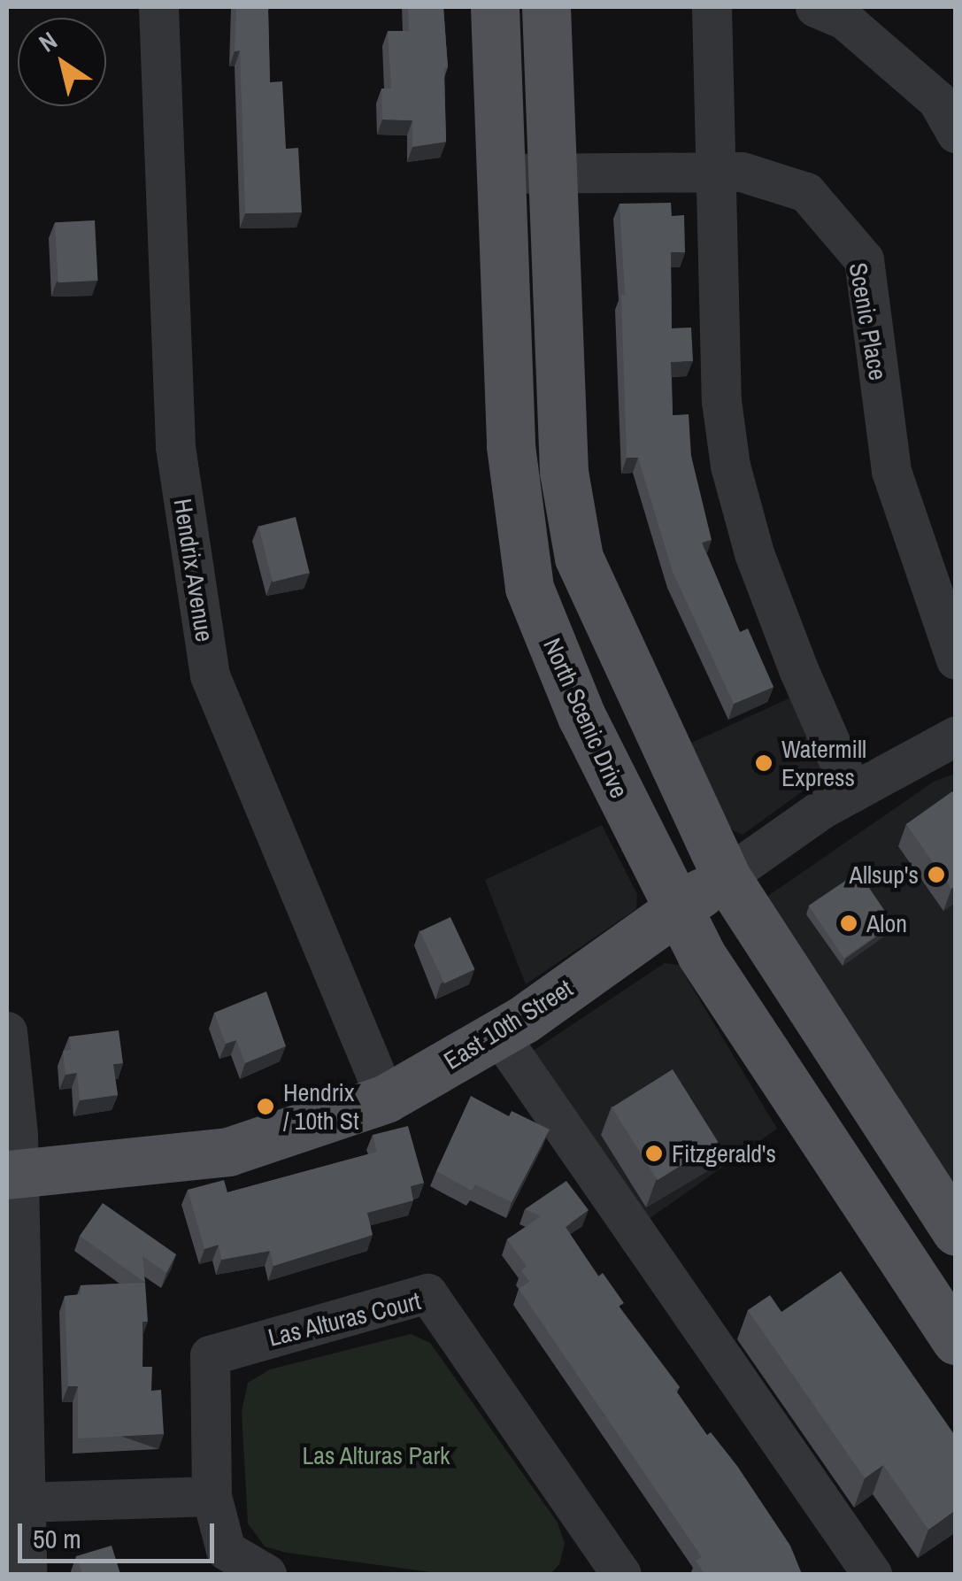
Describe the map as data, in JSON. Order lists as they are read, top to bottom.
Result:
{
  "streets": {
    "main road": ["North Scenic Drive", "East 10th Street"],
    "street": ["Scenic Place", "Hendrix Avenue", "Las Alturas Court"]
  },
  "crossings": [
    ["Scenic Place", "North Scenic Drive"],
    ["Hendrix Avenue", "East 10th Street"],
    ["North Scenic Drive", "East 10th Street"]
  ],
  "parks": ["Las Alturas Park"],
  "places": [
    "Watermill Express",
    "Allsup's",
    "Alon",
    "Hendrix / 10th St",
    "Fitzgerald's"
  ],
  "scale_bar": "50 m",
  "north": "top left"
}
